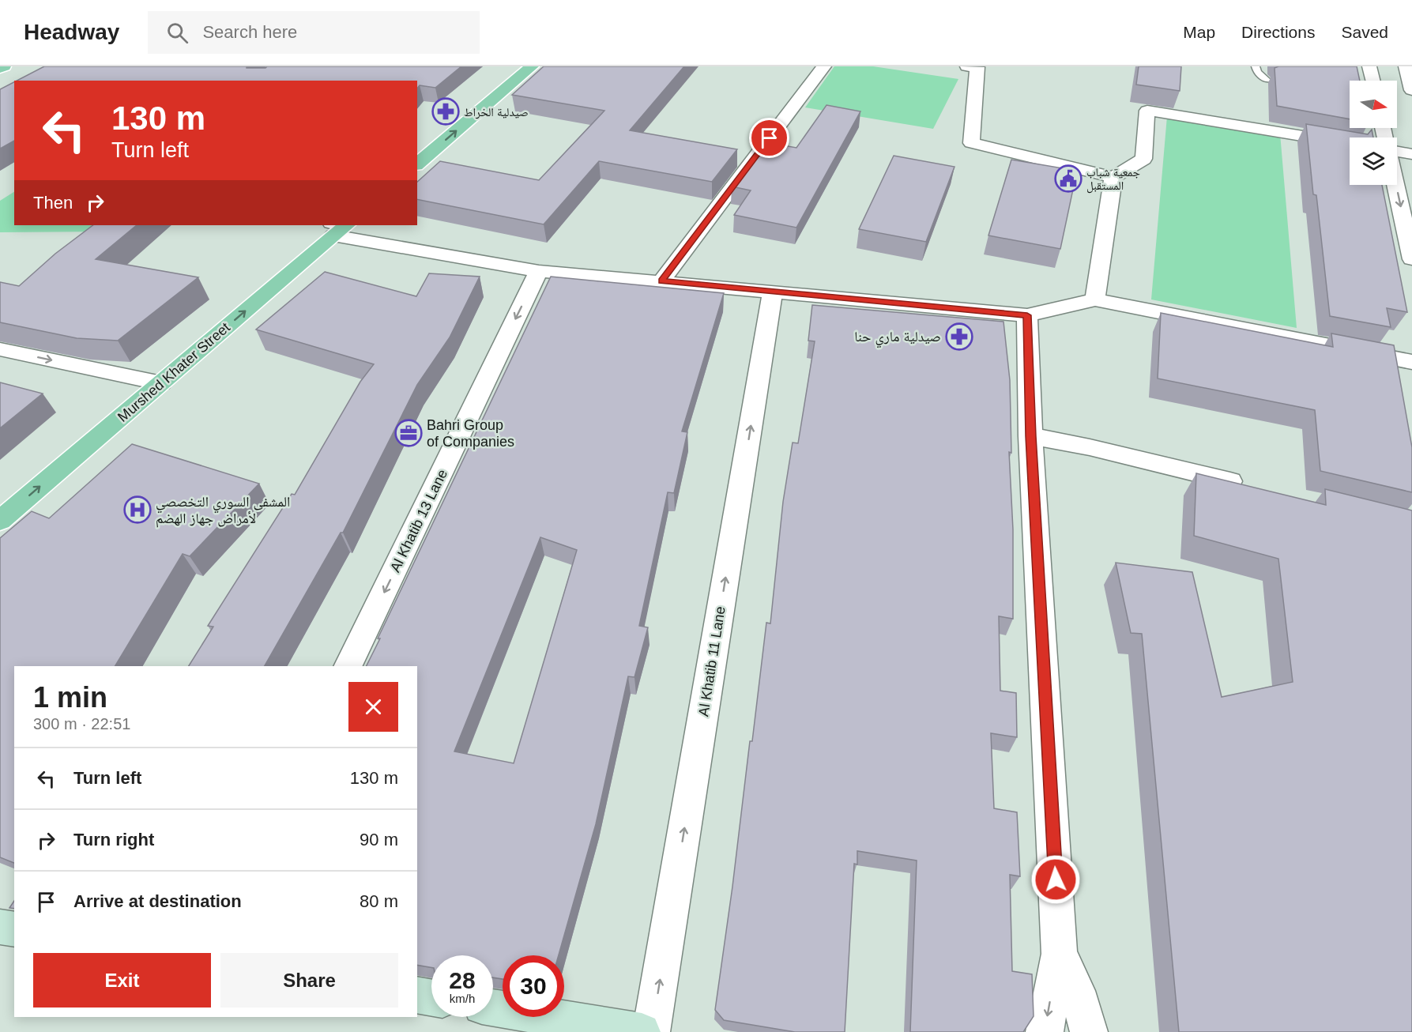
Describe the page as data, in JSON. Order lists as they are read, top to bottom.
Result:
{
  "streets": {
    "main road": ["Murshed Khater Street"],
    "street": ["Al Khatib 13 Lane", "Al Khatib 11 Lane"]
  },
  "one_way": ["Murshed Khater Street", "Al Khatib 13 Lane", "Al Khatib 11 Lane"],
  "places": {
    "pharmacy": ["صيدلية الخراط", "صيدلية ماري حنا"],
    "public building": ["جمعية شباب المستقبل"],
    "office": ["Bahri Group of Companies"],
    "hospital": ["المشفى السوري التخصصي لأمراض جهاز الهضم"]
  },
  "north": "right",
  "page": {
    "header": "Headway",
    "search": "Search here",
    "nav": ["Map", "Directions", "Saved"],
    "turn": ["130 m", "Turn left"],
    "then": "Then",
    "heading": ["1 min", "300 m · 22:51"],
    "list": [
      {
        "name": "Turn left",
        "value": "130 m"
      },
      {
        "name": "Turn right",
        "value": "90 m"
      },
      {
        "name": "Arrive at destination",
        "value": "80 m"
      }
    ],
    "buttons": ["Exit", "Share"],
    "speed": "28 km/h",
    "limit": "30"
  }
}
